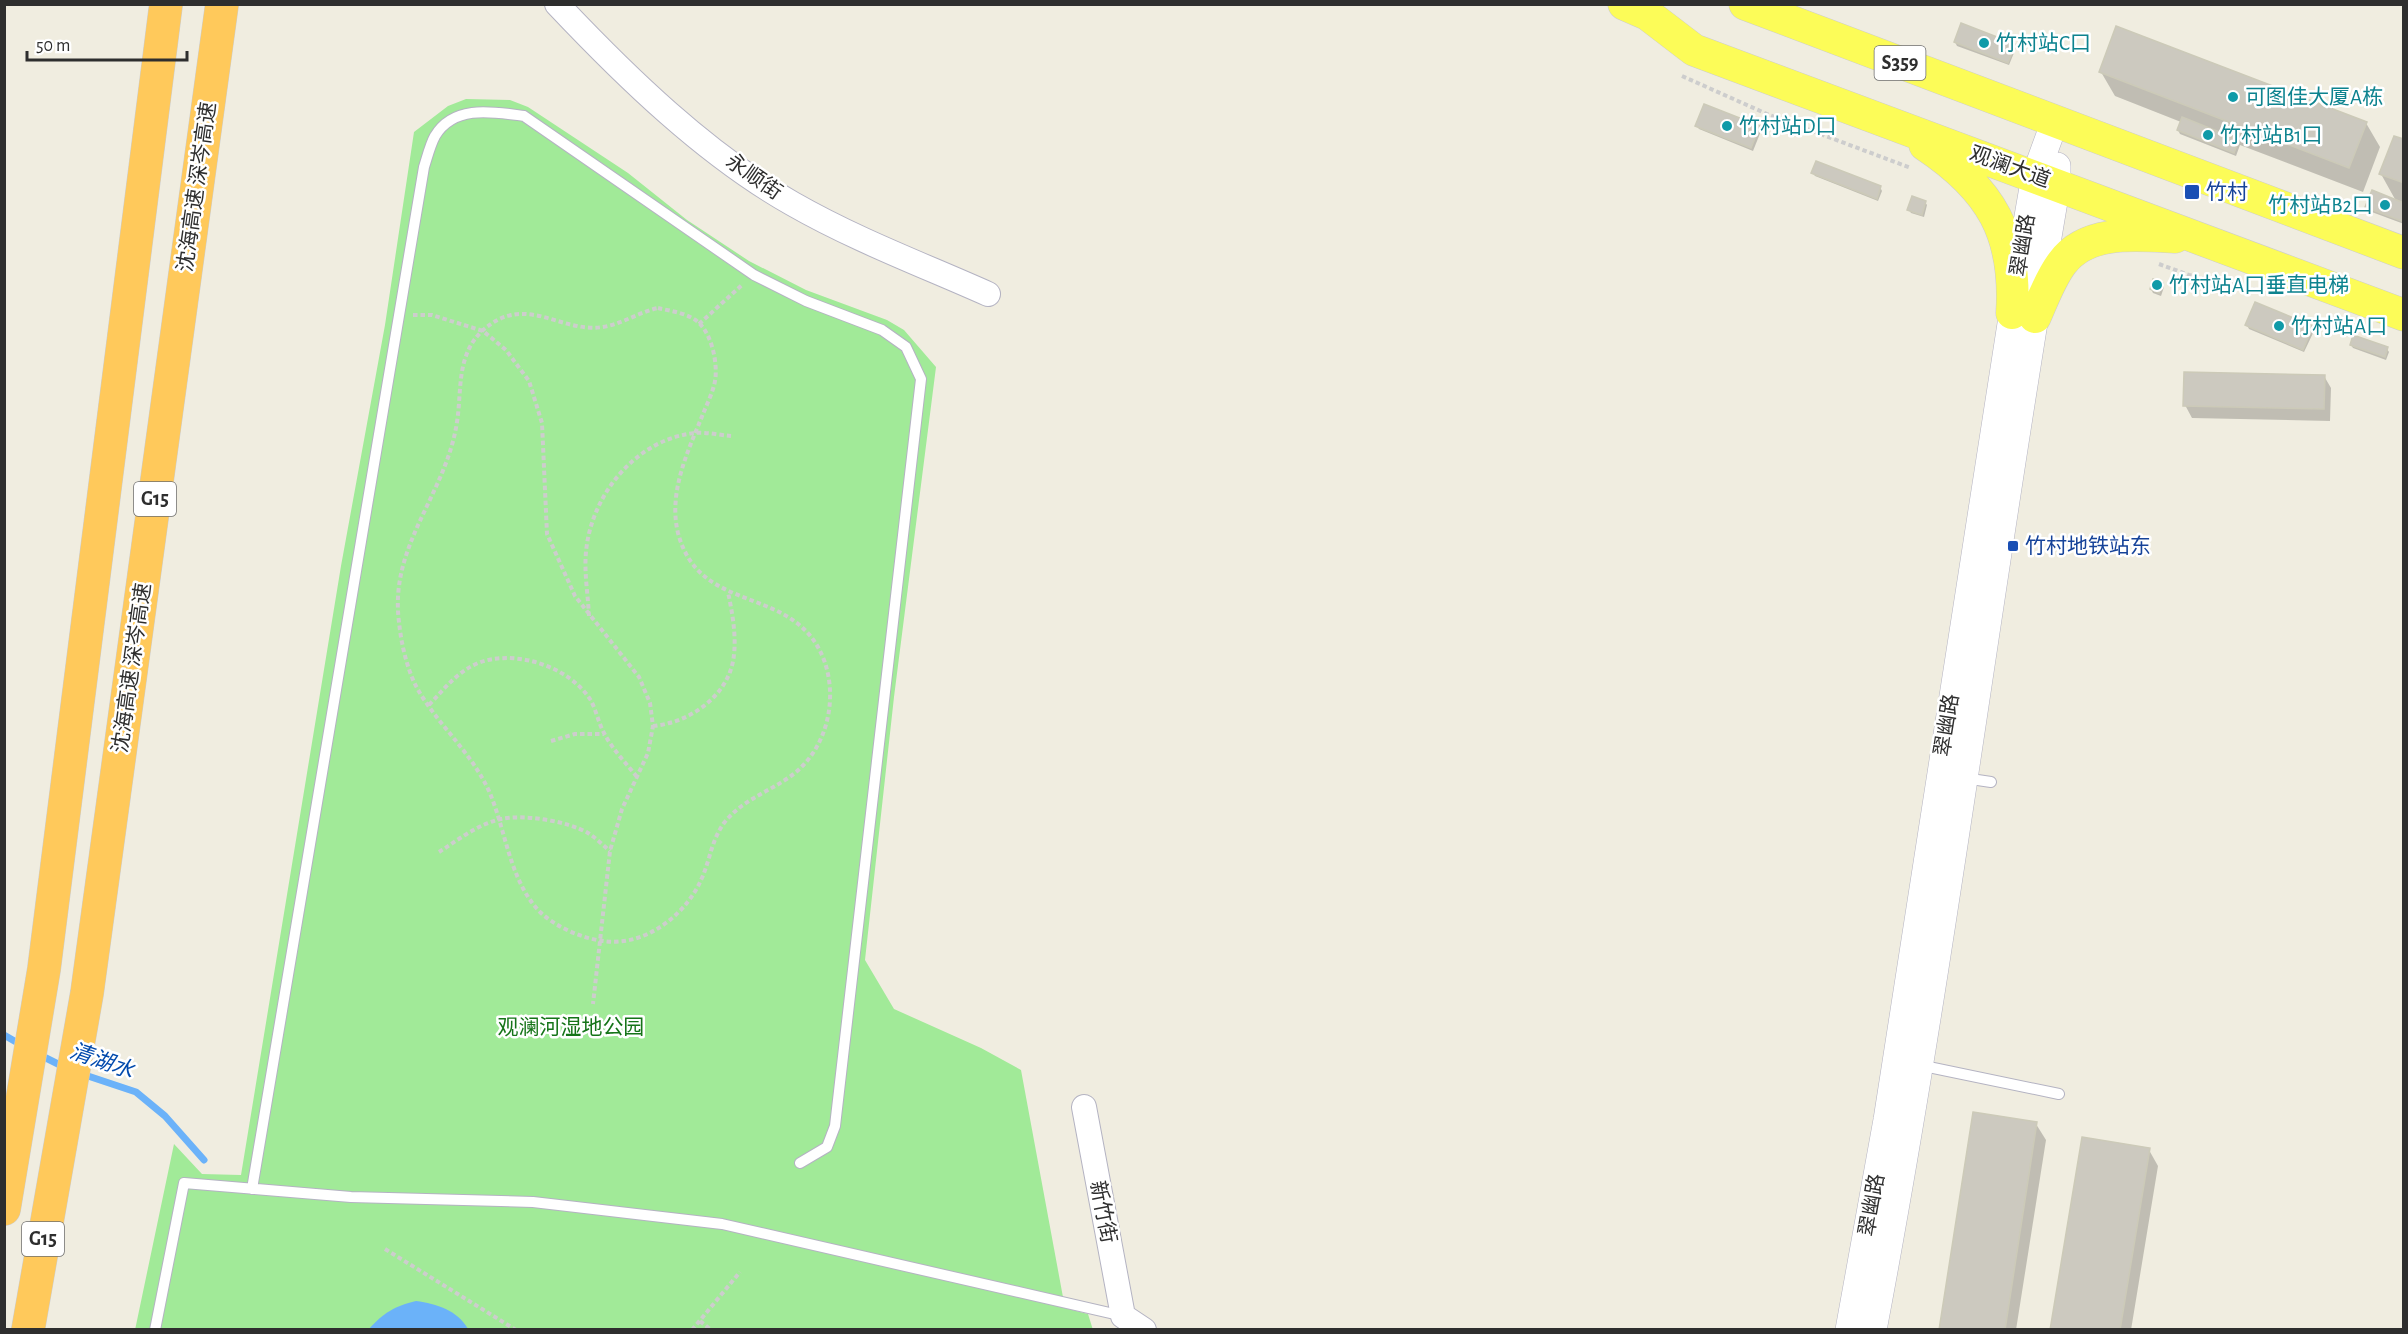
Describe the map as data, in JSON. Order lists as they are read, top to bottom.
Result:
{
  "streets": {
    "highway": ["沈海高速 深岑高速", "G15"],
    "main road": ["S359", "观澜大道", "翠幽路"],
    "street": ["永顺街", "新竹街"]
  },
  "crossings": [
    ["S359", "翠幽路"],
    ["观澜大道", "翠幽路"]
  ],
  "water": ["清湖水"],
  "parks": ["观澜河湿地公园"],
  "places": {
    "other": [
      "竹村站C口",
      "可图佳大厦A栋",
      "竹村站D口",
      "竹村站B1口",
      "竹村站B2口",
      "竹村站A口垂直电梯",
      "竹村站A口"
    ],
    "transit": ["竹村", "竹村地铁站东"]
  },
  "scale_bar": "50 m"
}
